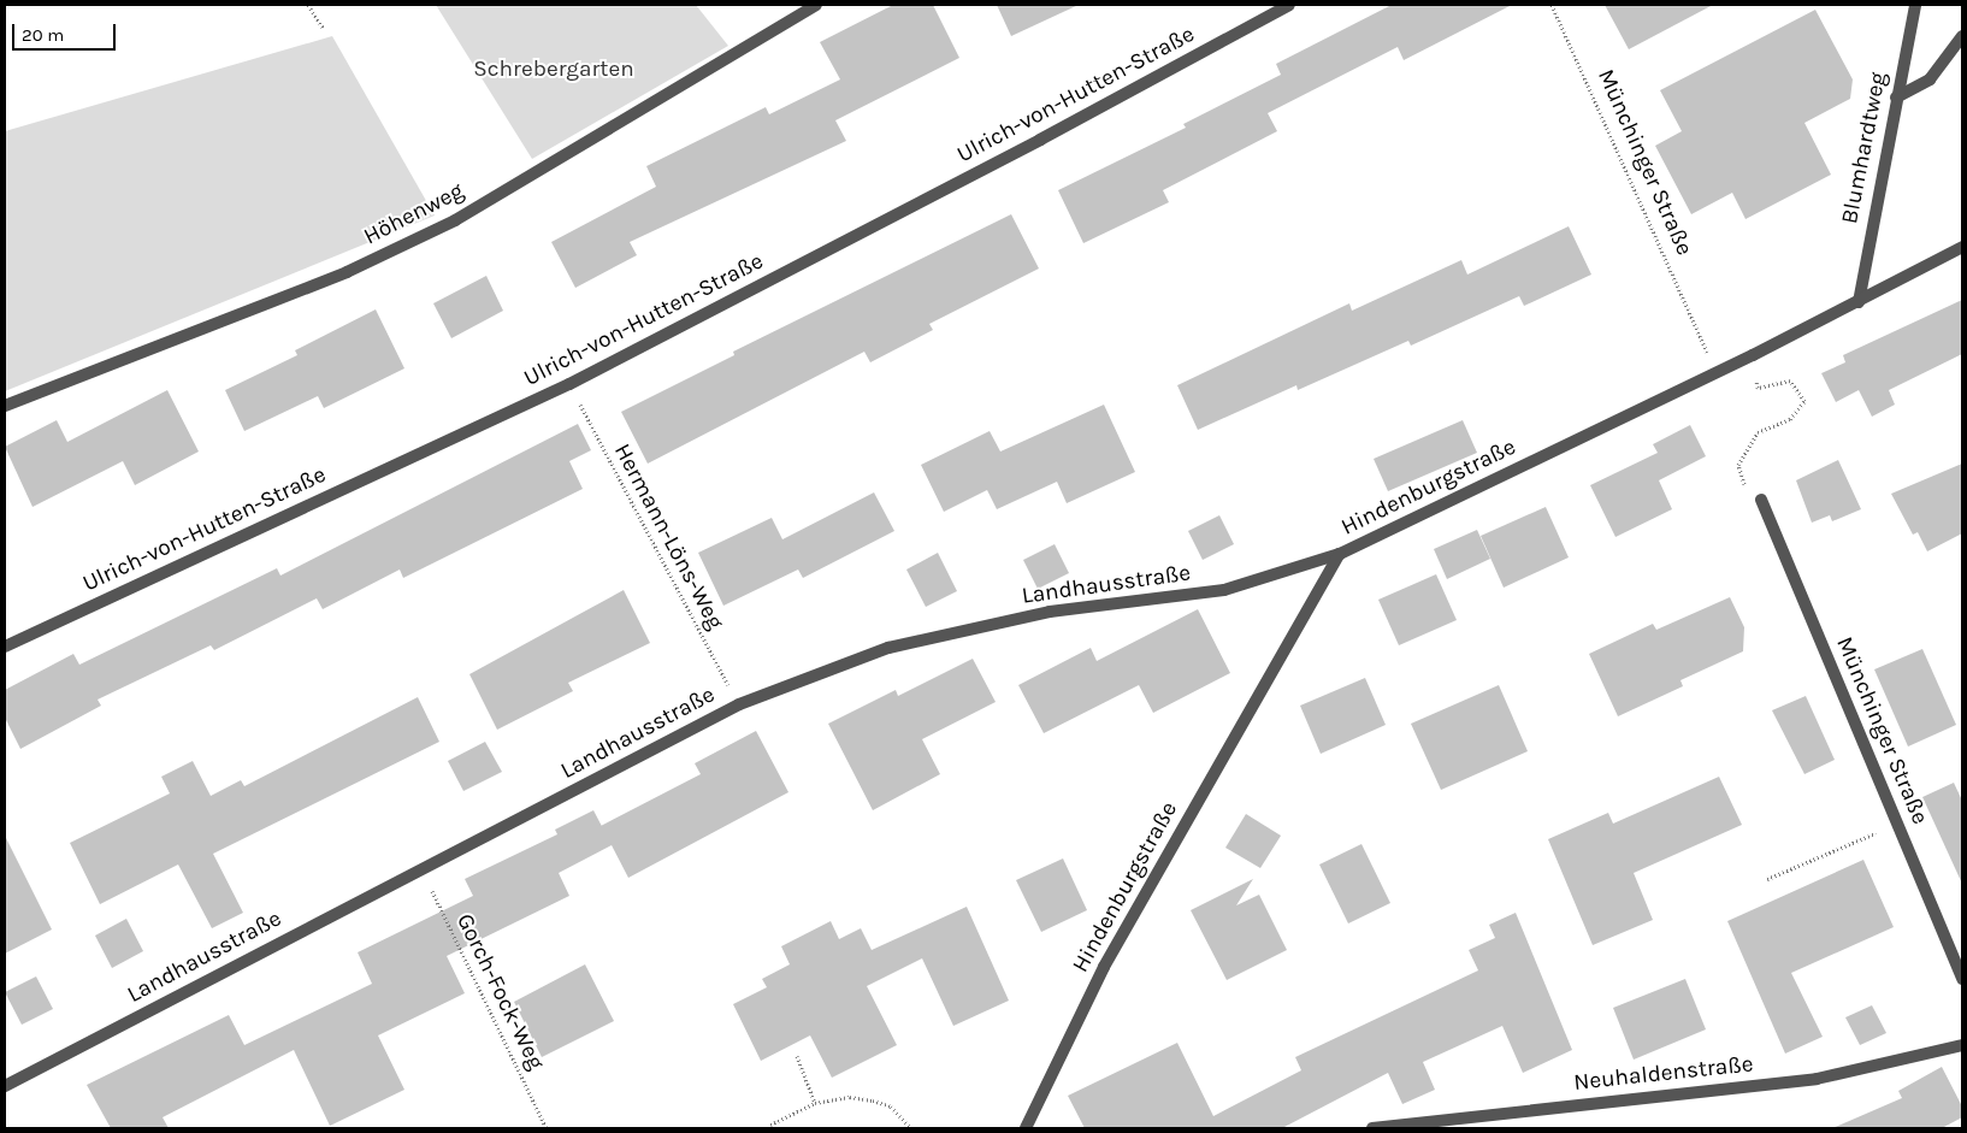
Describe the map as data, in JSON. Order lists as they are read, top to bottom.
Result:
{
  "streets": {
    "street": [
      "Ulrich-von-Hutten-Straße",
      "Blumhardtweg",
      "Münchinger Straße",
      "Höhenweg",
      "Hindenburgstraße",
      "Landhausstraße",
      "Neuhaldenstraße"
    ],
    "path": ["Hermann-Löns-Weg", "Gorch-Fock-Weg"]
  },
  "crossings": [
    ["Ulrich-von-Hutten-Straße", "Hermann-Löns-Weg"],
    ["Blumhardtweg", "Hindenburgstraße"],
    ["Hindenburgstraße", "Landhausstraße"],
    ["Hermann-Löns-Weg", "Landhausstraße"],
    ["Landhausstraße", "Gorch-Fock-Weg"]
  ],
  "parks": ["Schrebergarten"],
  "scale_bar": "20 m"
}
